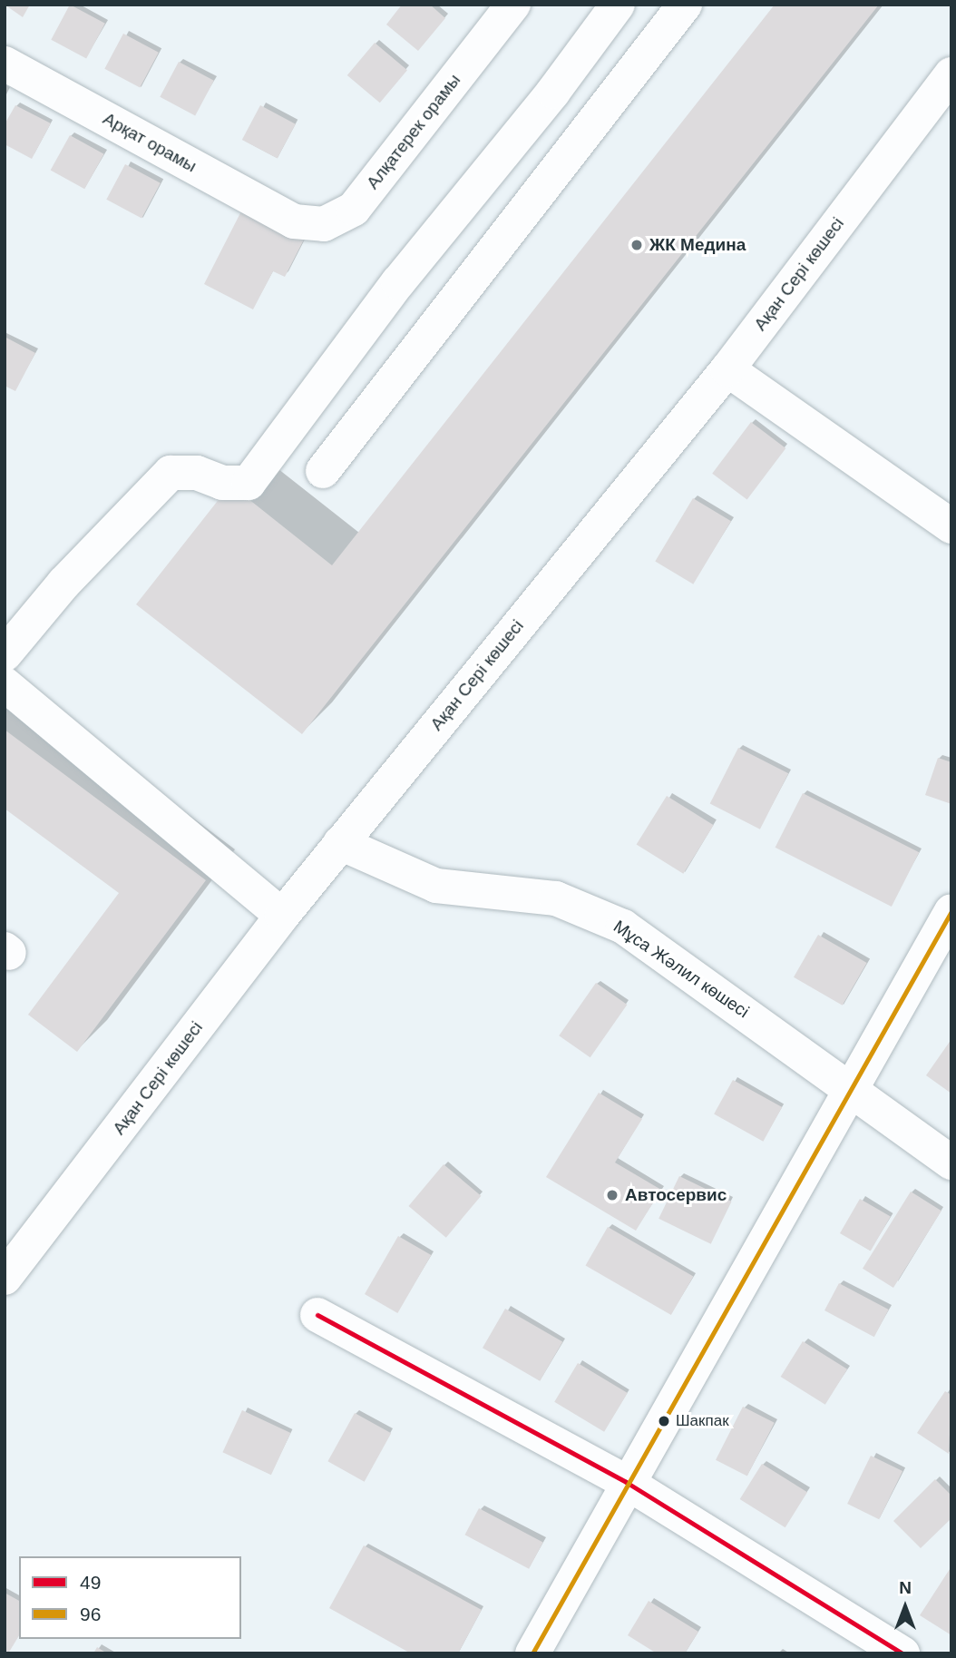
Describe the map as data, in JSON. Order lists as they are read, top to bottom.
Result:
{
  "streets": {
    "street": [
      "Алқатерек орамы",
      "Арқат орамы",
      "Ақан Сері көшесі",
      "Мұса Жәлил көшесі"
    ]
  },
  "crossings": [
    ["Алқатерек орамы", "Арқат орамы"],
    ["Ақан Сері көшесі", "Мұса Жәлил көшесі"]
  ],
  "places": ["ЖК Медина", "Автосервис", "Шакпак"],
  "lines": ["transit line 96", "transit line 49"],
  "legend": ["49", "96"],
  "north": "top"
}
